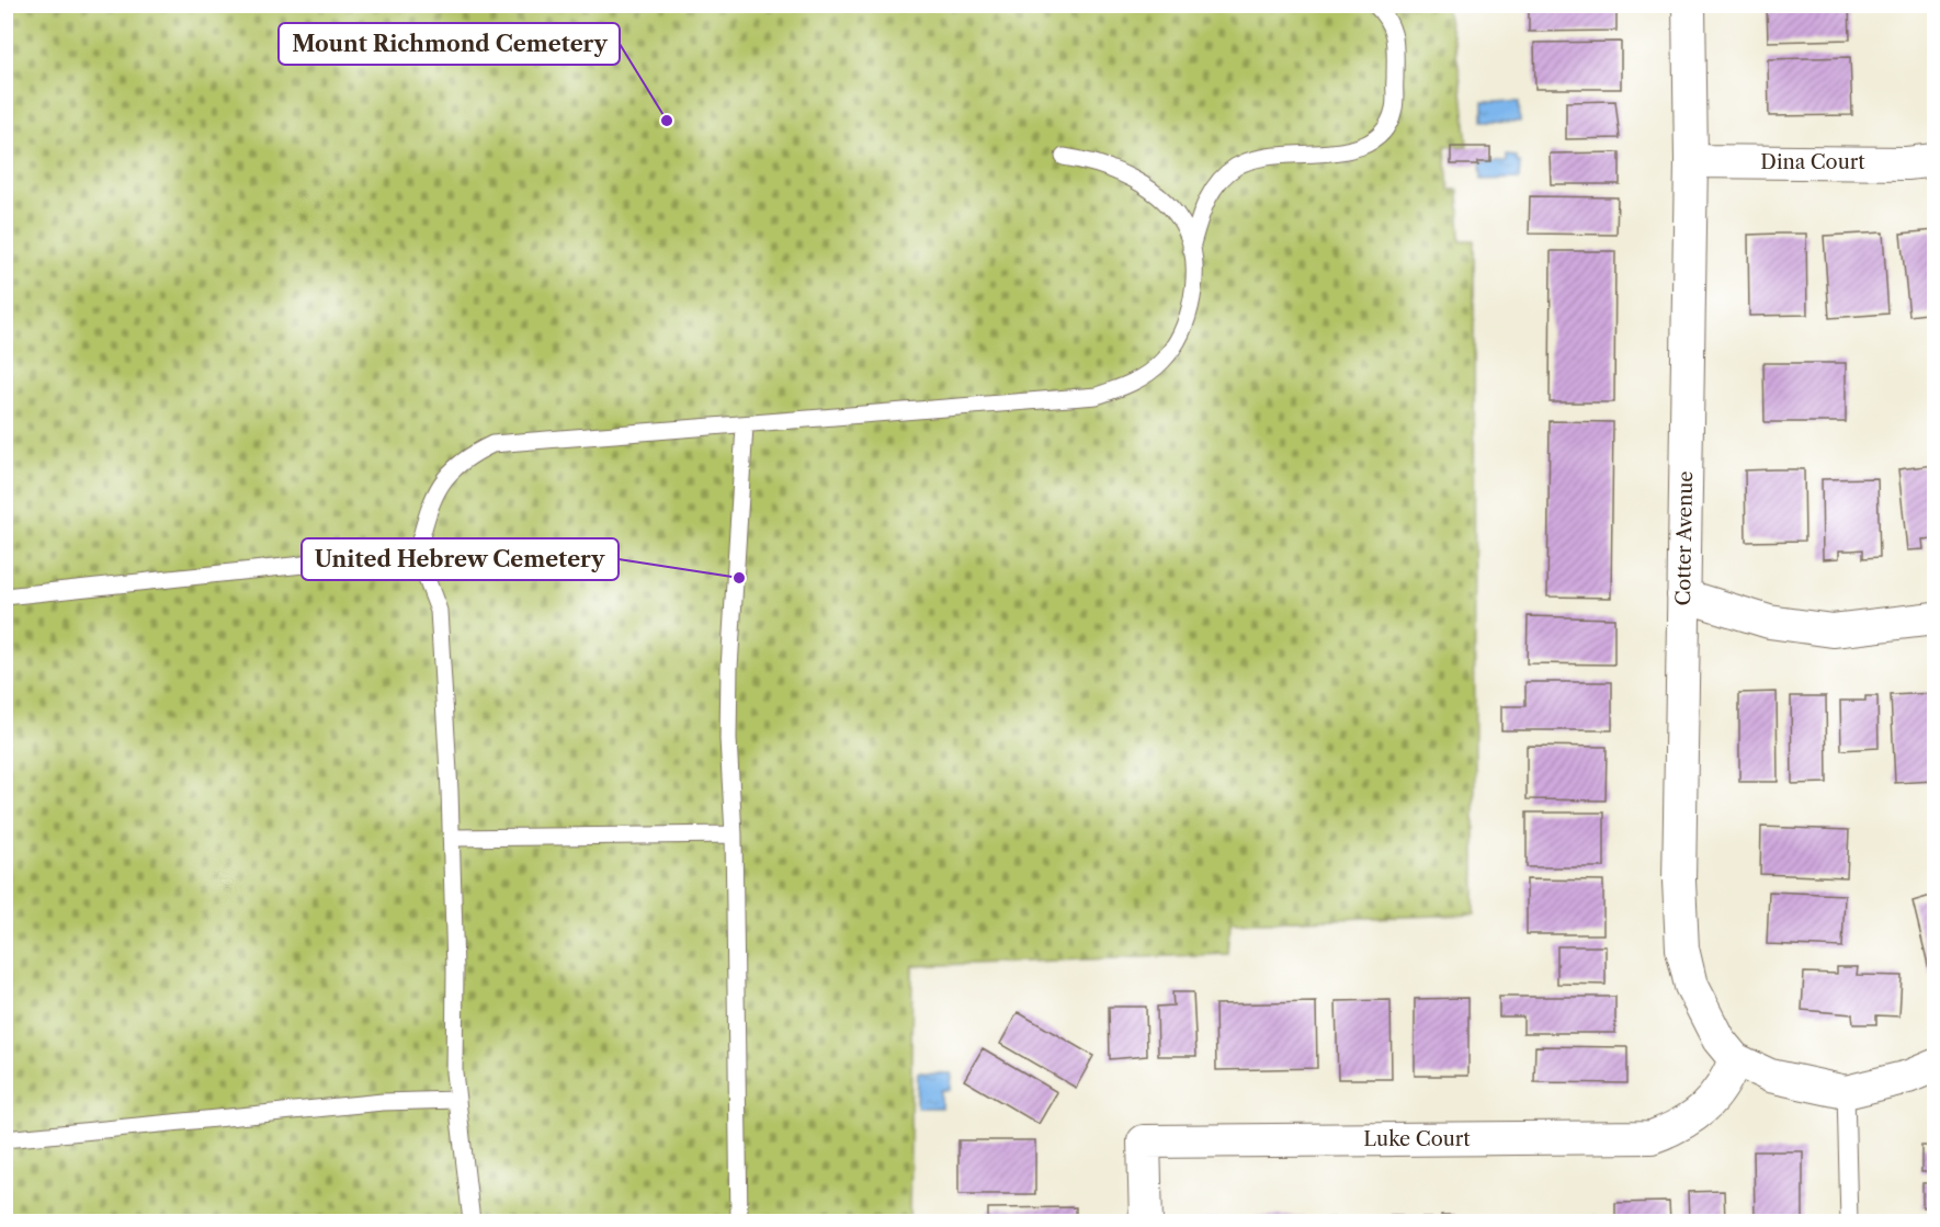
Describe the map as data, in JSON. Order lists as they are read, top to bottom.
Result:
{
  "streets": {
    "street": ["Dina Court", "Cotter Avenue", "Luke Court"]
  },
  "crossings": [
    ["Dina Court", "Cotter Avenue"],
    ["Cotter Avenue", "Luke Court"]
  ],
  "places": ["Mount Richmond Cemetery", "United Hebrew Cemetery"]
}
